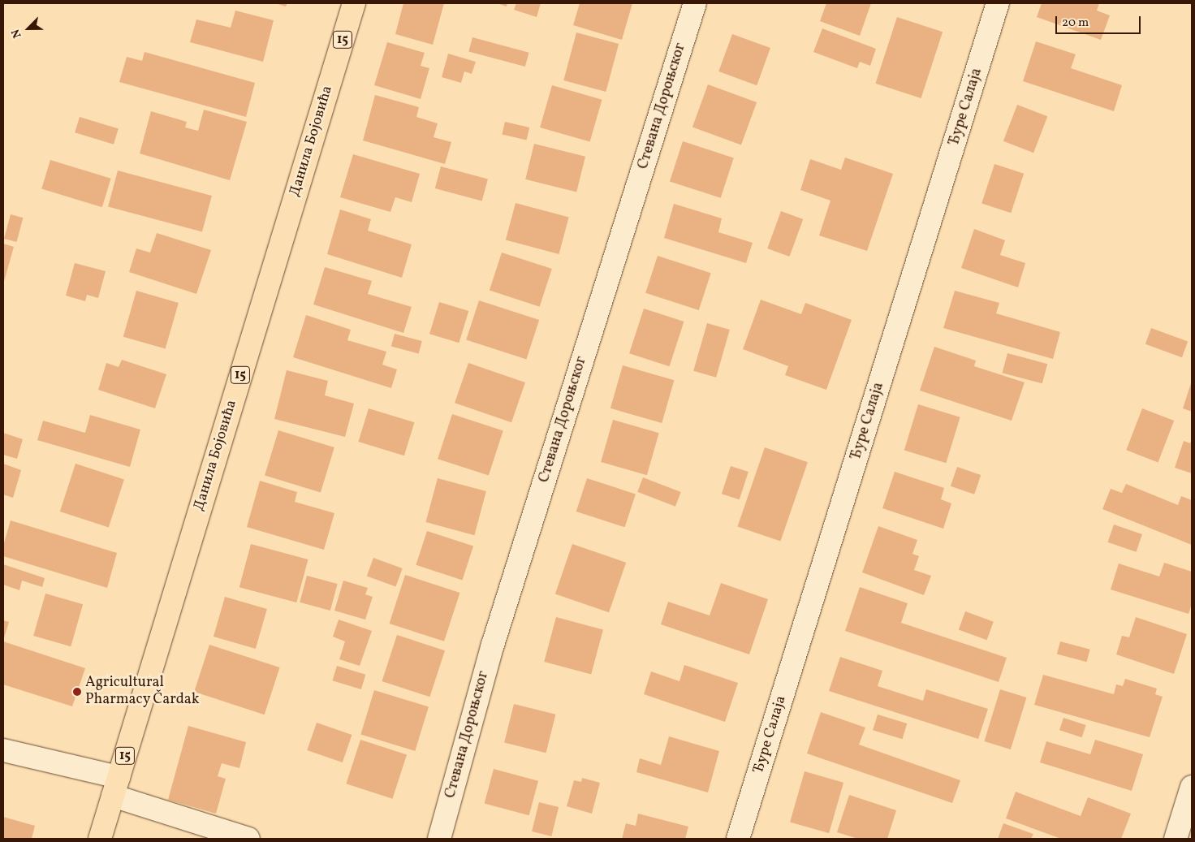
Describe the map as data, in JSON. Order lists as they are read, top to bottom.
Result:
{
  "streets": {
    "main road": ["15", "Данила Бојовића"],
    "street": ["Стевана Дороњског", "Ђуре Салаја"]
  },
  "places": ["Agricultural Pharmacy Čardak"],
  "scale_bar": "20 m",
  "north": "bottom left"
}
